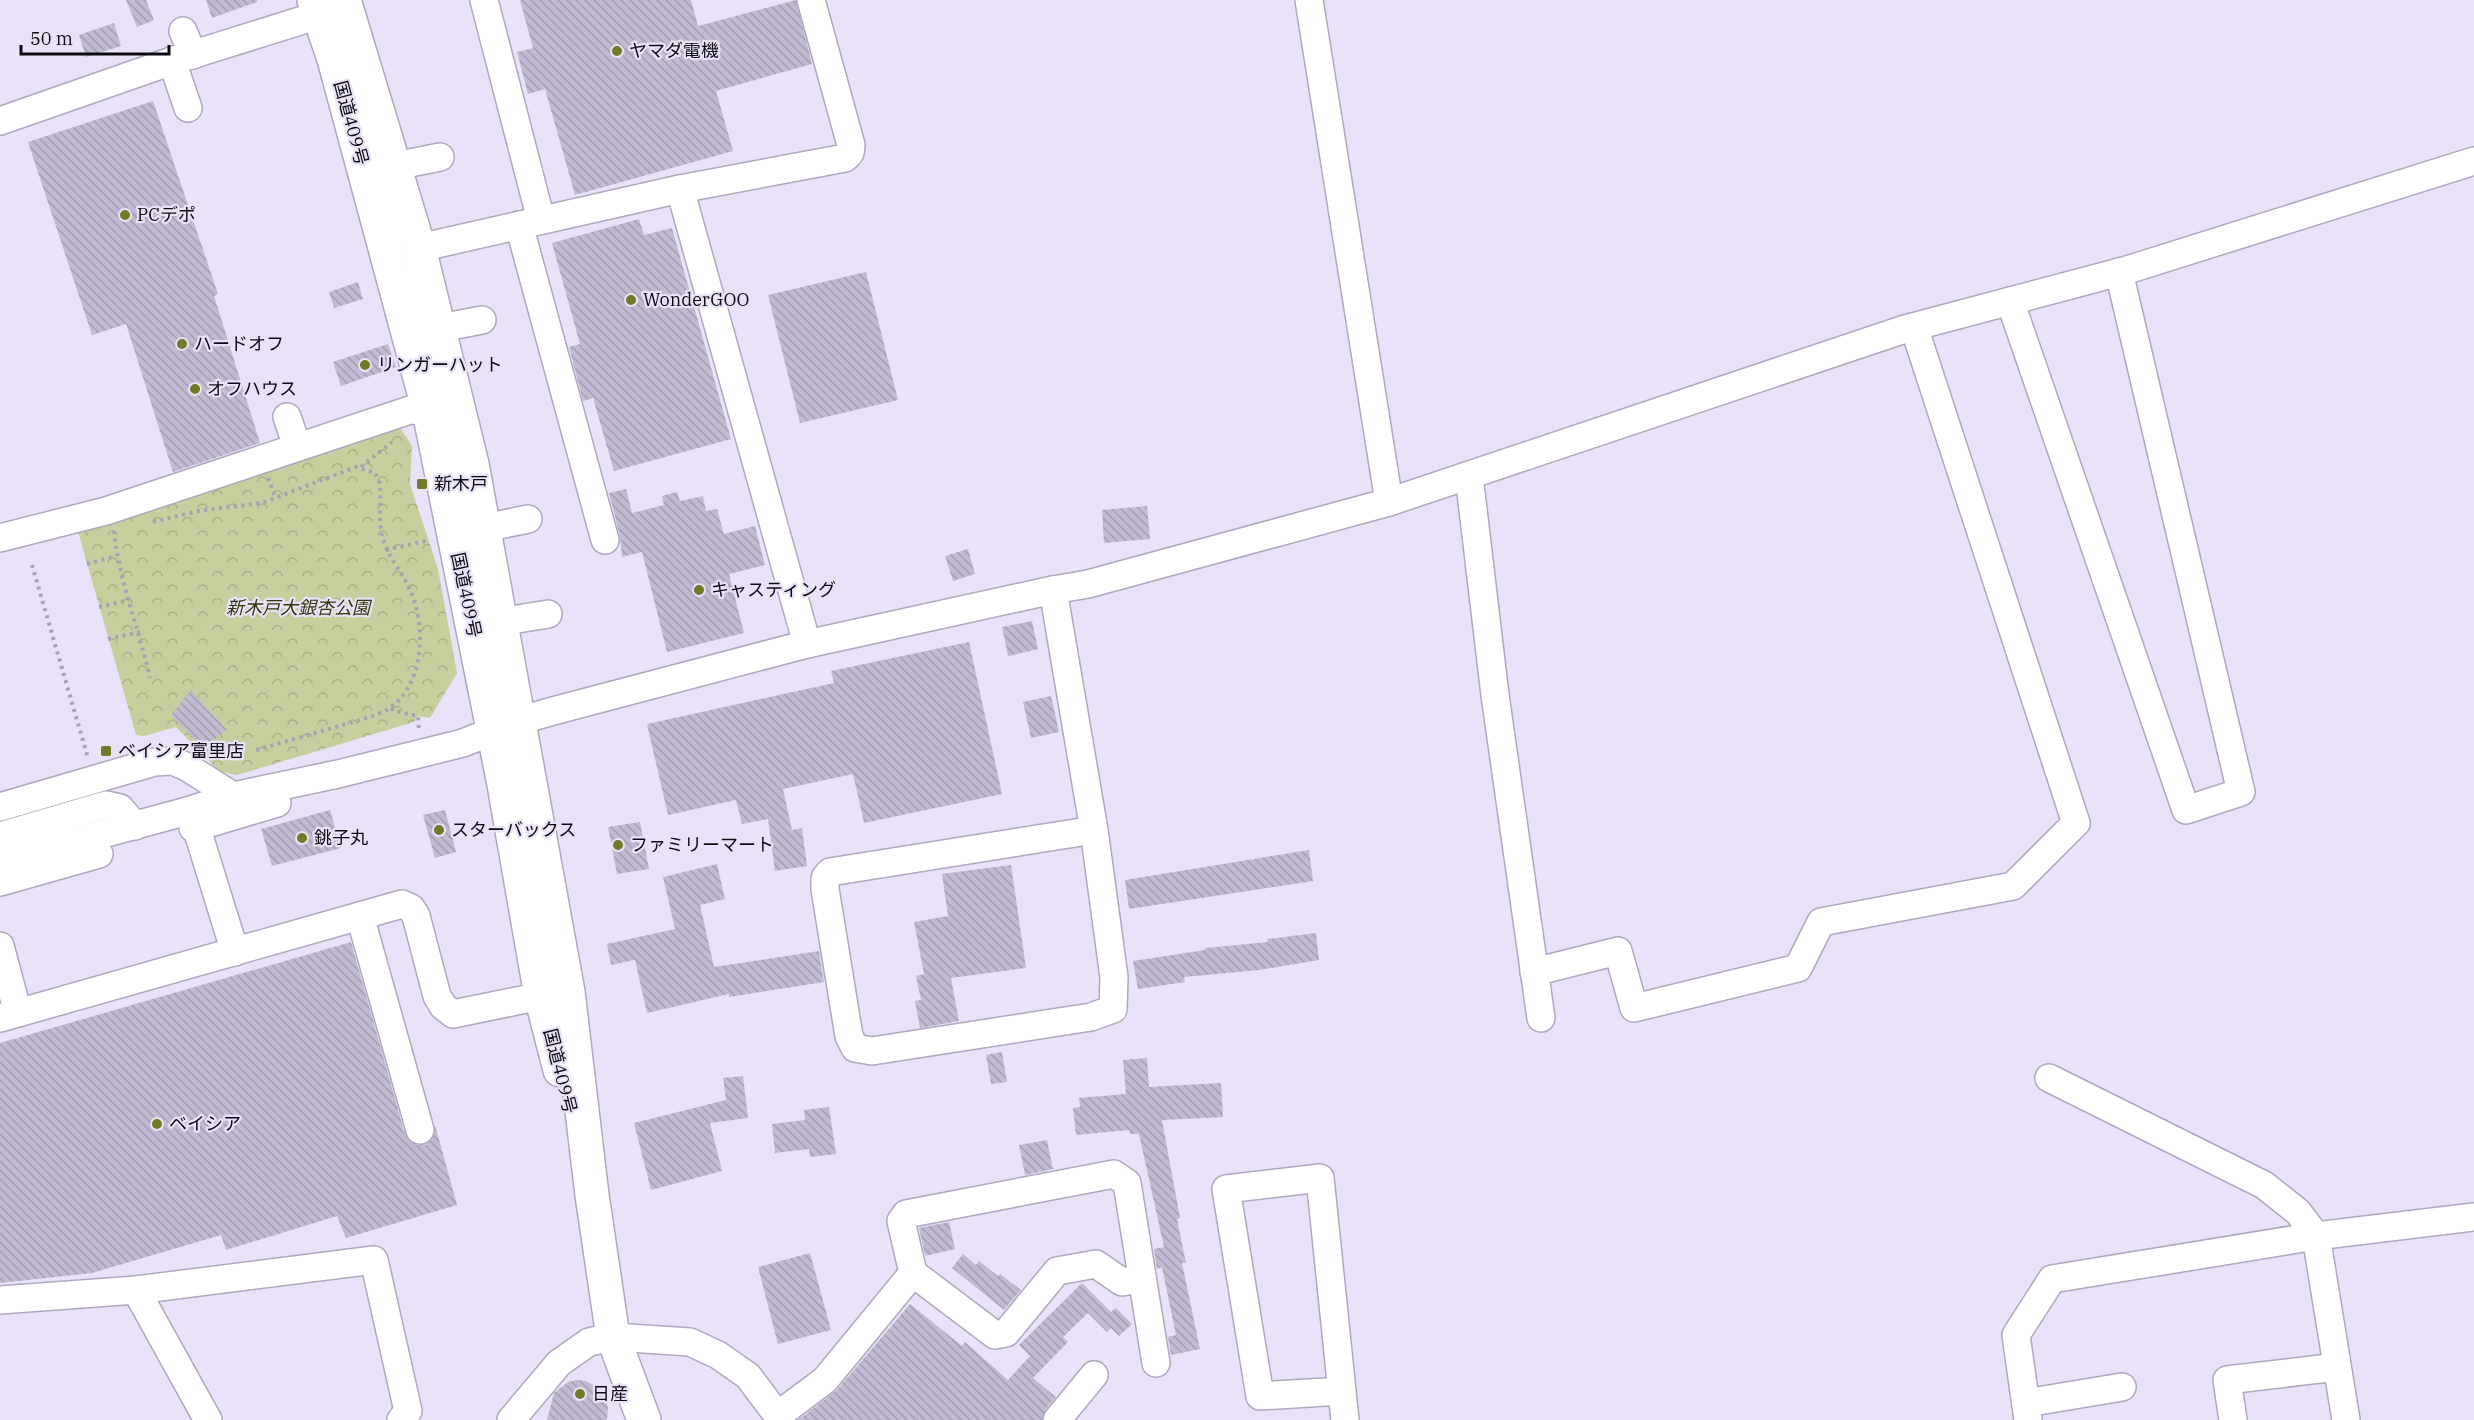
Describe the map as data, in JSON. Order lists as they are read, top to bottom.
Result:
{
  "streets": {
    "highway": ["国道409号"]
  },
  "parks": ["新木戸大銀杏公園"],
  "places": {
    "other": [
      "ヤマダ電機",
      "PCデポ",
      "WonderGOO",
      "ハードオフ",
      "リンガーハット",
      "オフハウス",
      "キャスティング",
      "スターバックス",
      "銚子丸",
      "ファミリーマート",
      "ベイシア",
      "日産"
    ],
    "transit": ["新木戸", "ベイシア富里店"]
  },
  "scale_bar": "50 m"
}
